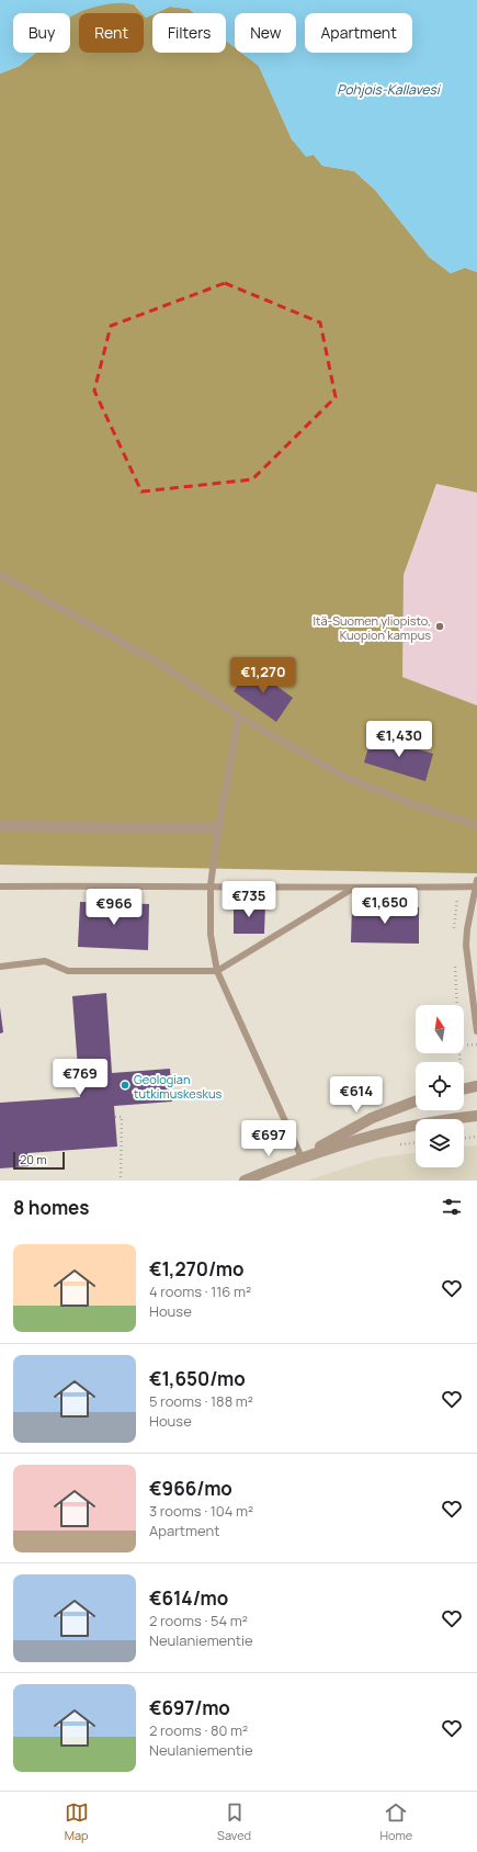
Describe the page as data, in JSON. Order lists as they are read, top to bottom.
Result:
{
  "water": ["Pohjois-Kallavesi"],
  "places": ["Itä-Suomen yliopisto, Kuopion kampus", "Geologian tutkimuskeskus"],
  "scale_bar": "20 m",
  "north": "top",
  "page": {
    "chip": [
      "Buy",
      "Rent",
      "Filters",
      "New",
      "Apartment"
    ],
    "price": [
      "€1,270",
      "€1,430",
      "€735",
      "€1,650",
      "€966",
      "€769",
      "€614",
      "€697"
    ],
    "scale": "20 m",
    "heading": "8 homes",
    "list": [
      {
        "name": "€1,270/mo",
        "note": "4 rooms · 116 m² · House"
      },
      {
        "name": "€1,650/mo",
        "note": "5 rooms · 188 m² · House"
      },
      {
        "name": "€966/mo",
        "note": "3 rooms · 104 m² · Apartment"
      },
      {
        "name": "€614/mo",
        "note": "2 rooms · 54 m² · Neulaniementie"
      },
      {
        "name": "€697/mo",
        "note": "2 rooms · 80 m² · Neulaniementie"
      }
    ],
    "tabs": ["Map", "Saved", "Home"]
  }
}
